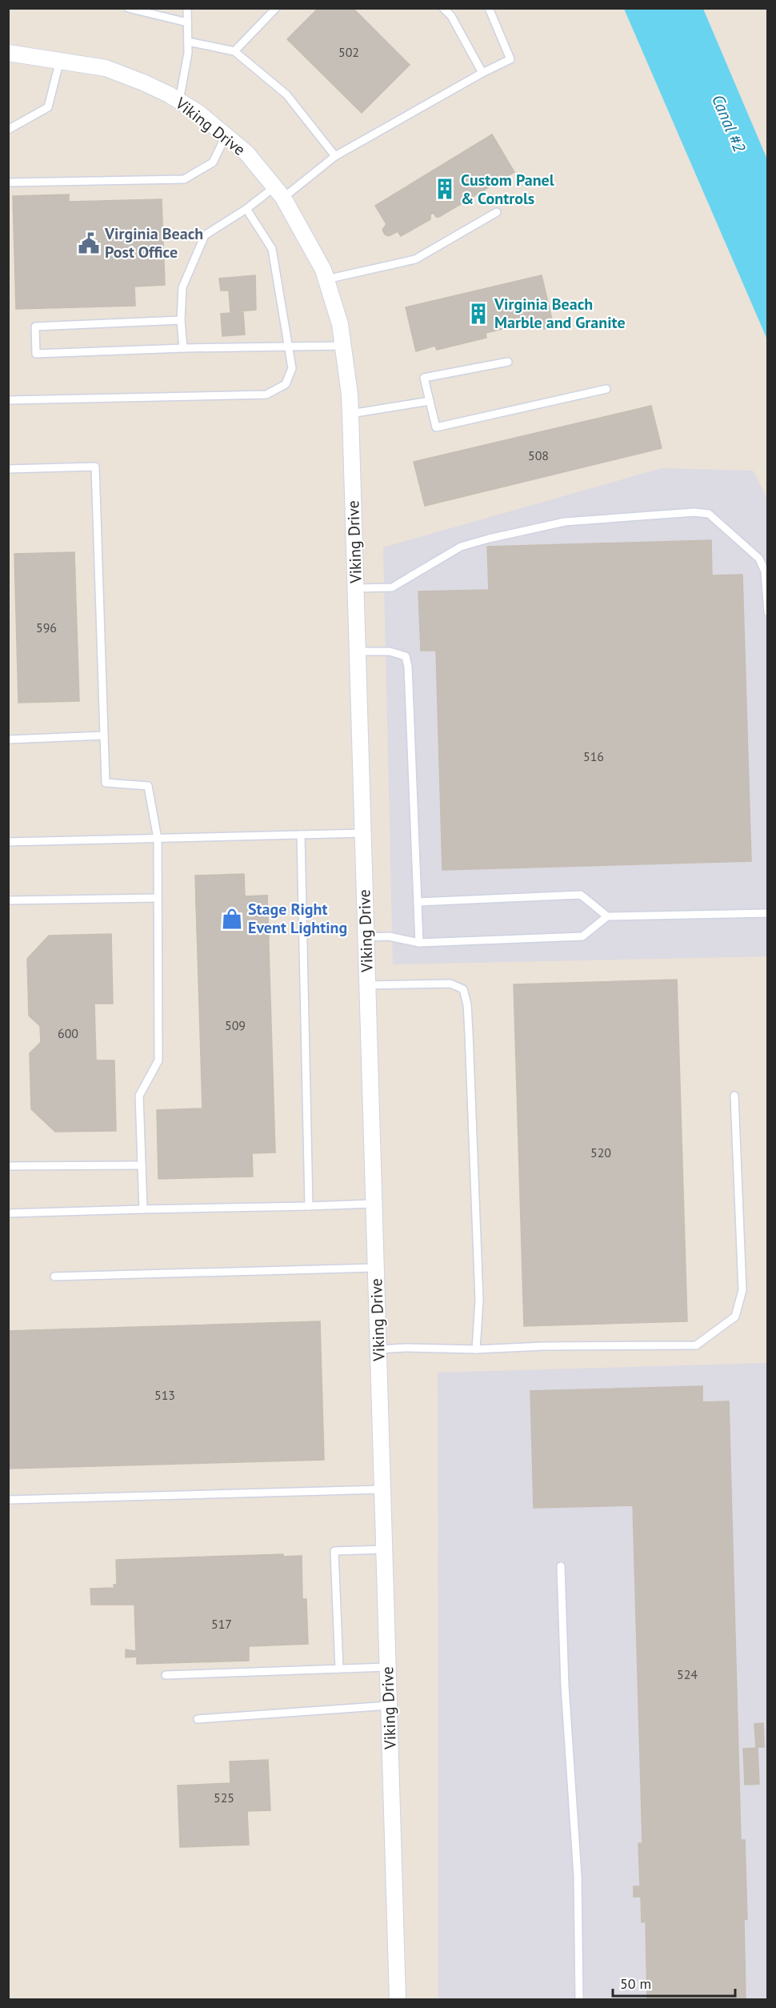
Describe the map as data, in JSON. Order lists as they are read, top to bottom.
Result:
{
  "streets": {
    "street": ["Viking Drive"]
  },
  "water": ["Canal #2"],
  "places": {
    "building": ["Custom Panel & Controls", "Virginia Beach Marble and Granite"],
    "public building": ["Virginia Beach Post Office"],
    "shop": ["Stage Right Event Lighting"]
  },
  "house_numbers": [
    "502",
    "508",
    "596",
    "516",
    "509",
    "600",
    "520",
    "513",
    "517",
    "524",
    "525"
  ],
  "scale_bar": "50 m"
}
